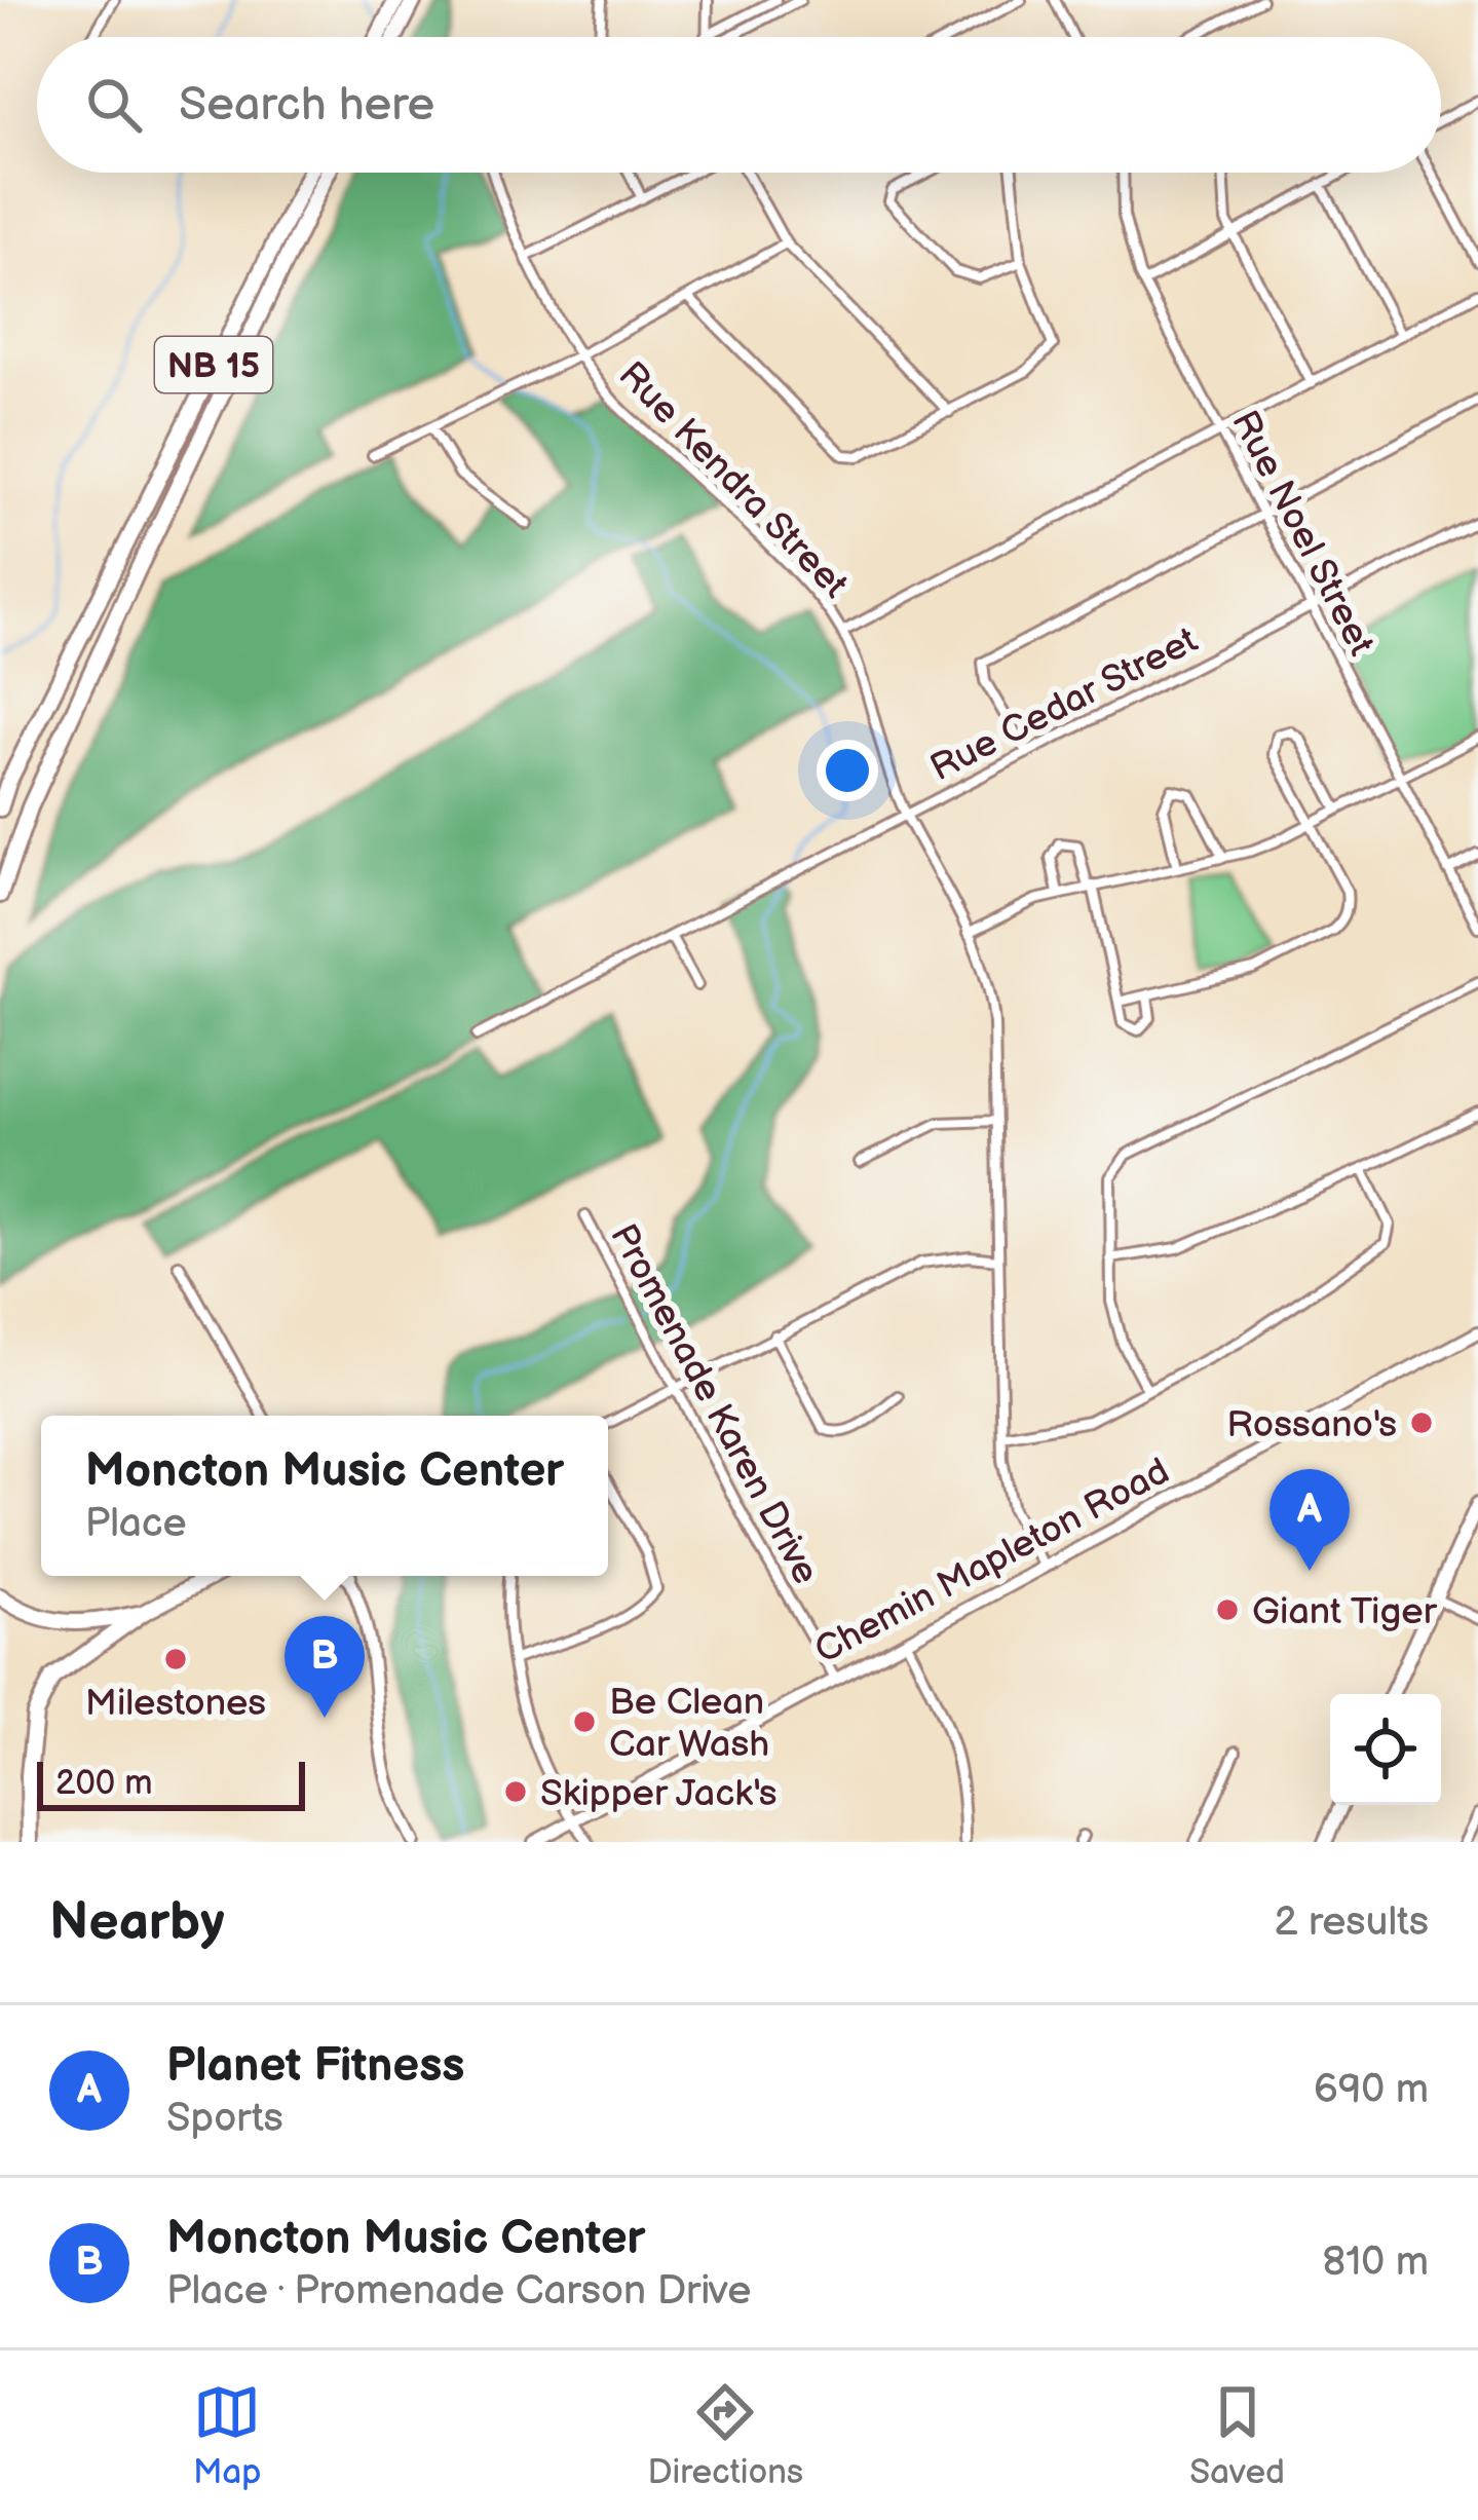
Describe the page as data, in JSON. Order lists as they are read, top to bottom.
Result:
{
  "streets": {
    "highway": ["NB 15"],
    "main road": ["Chemin Mapleton Road"],
    "street": [
      "Rue Kendra Street",
      "Rue Noel Street",
      "Rue Cedar Street",
      "Promenade Karen Drive"
    ]
  },
  "crossings": [
    ["Rue Kendra Street", "Rue Cedar Street"],
    ["Rue Kendra Street", "Chemin Mapleton Road"],
    ["Rue Noel Street", "Rue Cedar Street"],
    ["Promenade Karen Drive", "Chemin Mapleton Road"]
  ],
  "places": [
    "Rossano's",
    "Giant Tiger",
    "Milestones",
    "Be Clean Car Wash",
    "Skipper Jack's"
  ],
  "scale_bar": "200 m",
  "page": {
    "search": "Search here",
    "popup": ["Moncton Music Center", "Place"],
    "pins": ["A", "B"],
    "scale": "200 m",
    "heading": ["Nearby", "2 results"],
    "list": [
      {
        "mark": "A",
        "name": "Planet Fitness",
        "note": "Sports",
        "value": "690 m"
      },
      {
        "mark": "B",
        "name": "Moncton Music Center",
        "note": "Place · Promenade Carson Drive",
        "value": "810 m"
      }
    ],
    "nav": ["Map", "Directions", "Saved"]
  }
}
